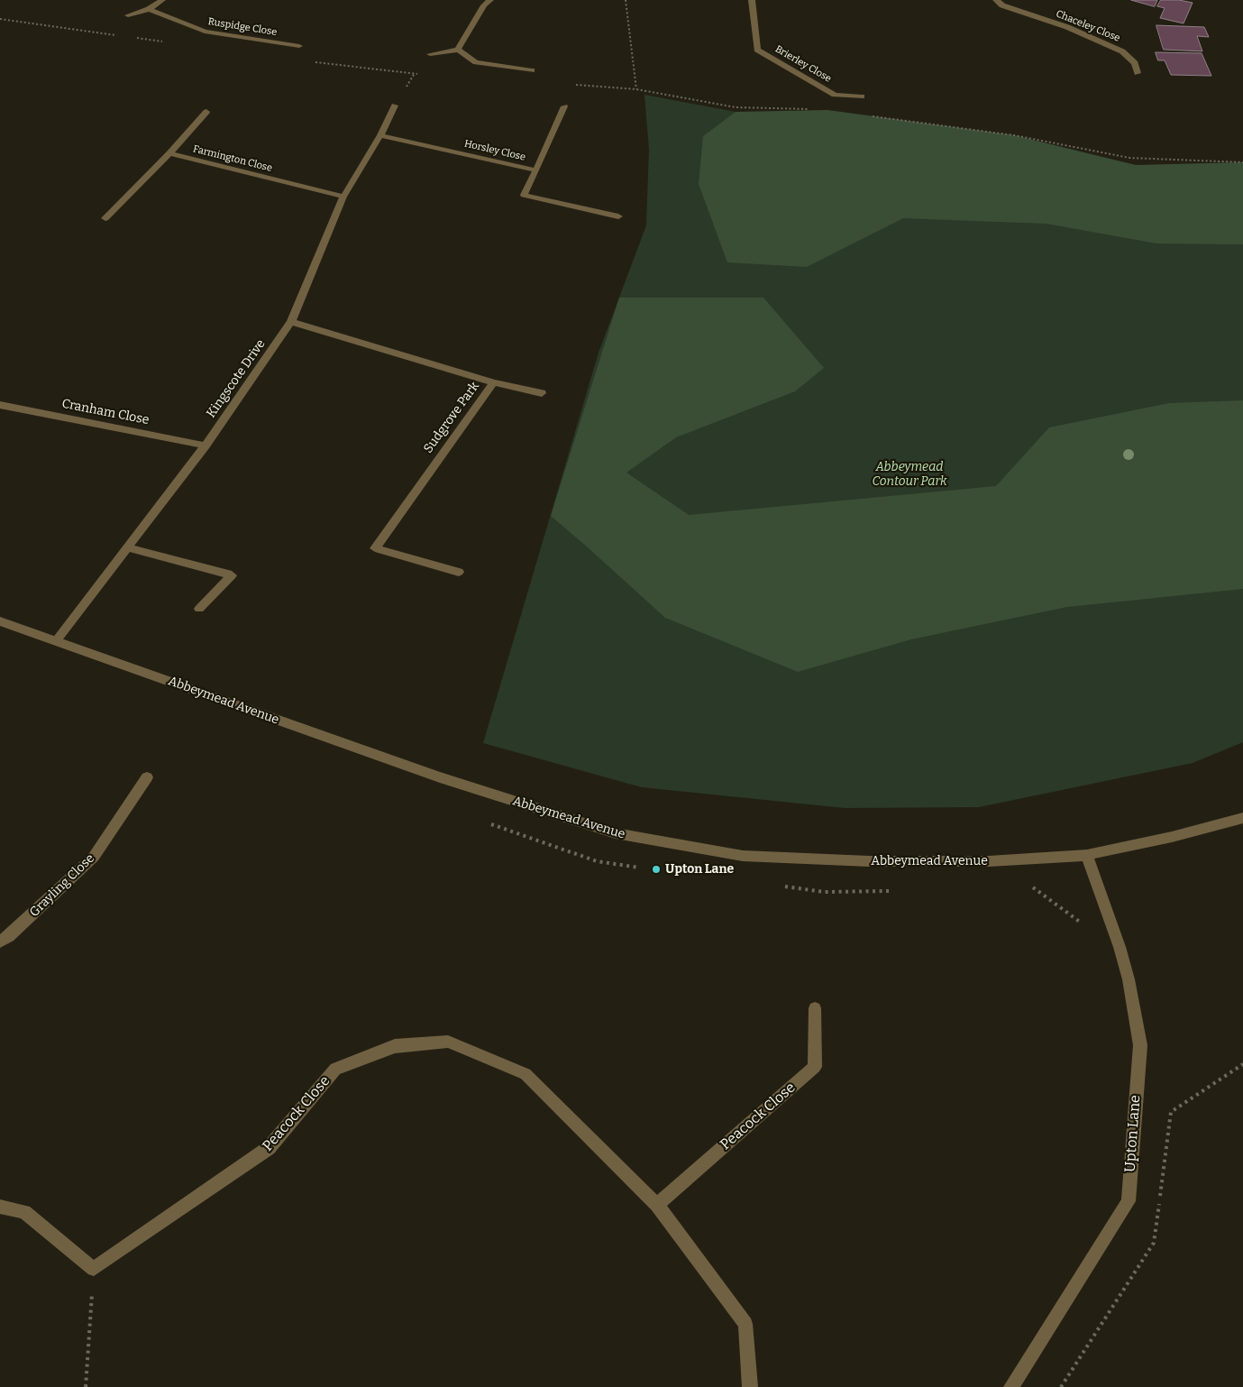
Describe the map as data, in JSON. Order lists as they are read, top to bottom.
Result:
{
  "streets": {
    "street": [
      "Chaceley Close",
      "Ruspidge Close",
      "Brierley Close",
      "Horsley Close",
      "Farmington Close",
      "Kingscote Drive",
      "Cranham Close",
      "Sudgrove Park",
      "Abbeymead Avenue",
      "Grayling Close",
      "Peacock Close",
      "Upton Lane"
    ]
  },
  "crossings": [
    ["Horsley Close", "Kingscote Drive"],
    ["Farmington Close", "Kingscote Drive"],
    ["Kingscote Drive", "Cranham Close"],
    ["Kingscote Drive", "Sudgrove Park"],
    ["Kingscote Drive", "Abbeymead Avenue"],
    ["Abbeymead Avenue", "Upton Lane"]
  ],
  "parks": ["Abbeymead Contour Park"],
  "places": ["Upton Lane"]
}
